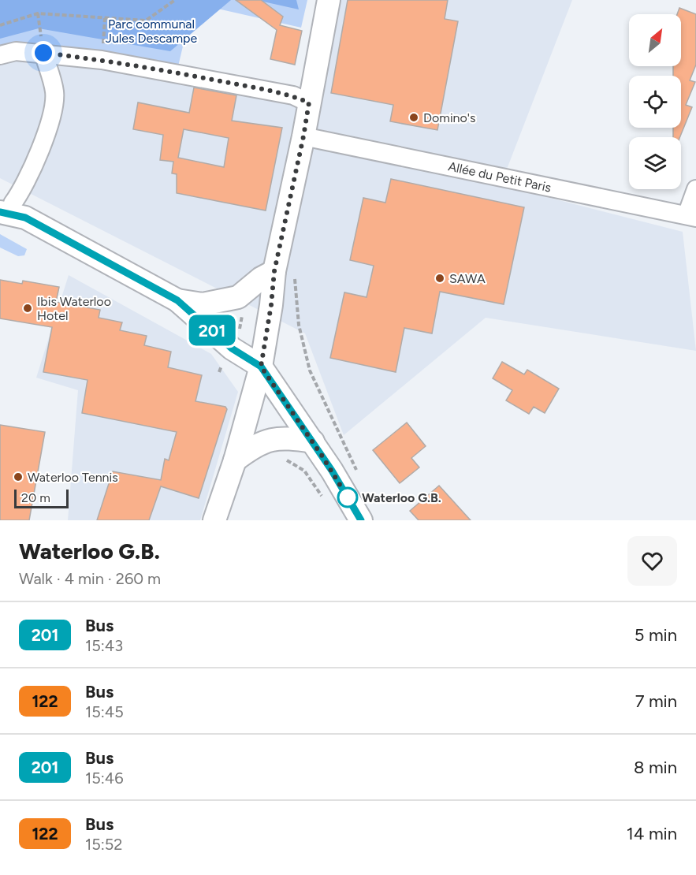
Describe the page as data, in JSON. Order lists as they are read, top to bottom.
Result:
{
  "streets": {
    "street": ["Allée du Petit Paris"]
  },
  "parks": ["Parc communal Jules Descampe"],
  "places": [
    "Domino's",
    "SAWA",
    "Ibis Waterloo Hotel",
    "Waterloo Tennis",
    "Waterloo G.B."
  ],
  "lines": ["bus line 201"],
  "scale_bar": "20 m",
  "north": "top right",
  "page": {
    "on_map": "201",
    "scale": "20 m",
    "heading": ["Waterloo G.B.", "Walk · 4 min · 260 m"],
    "list": [
      {
        "mark": "201",
        "name": "Bus",
        "note": "15:43",
        "value": "5 min"
      },
      {
        "mark": "122",
        "name": "Bus",
        "note": "15:45",
        "value": "7 min"
      },
      {
        "mark": "201",
        "name": "Bus",
        "note": "15:46",
        "value": "8 min"
      },
      {
        "mark": "122",
        "name": "Bus",
        "note": "15:52",
        "value": "14 min"
      }
    ]
  }
}
